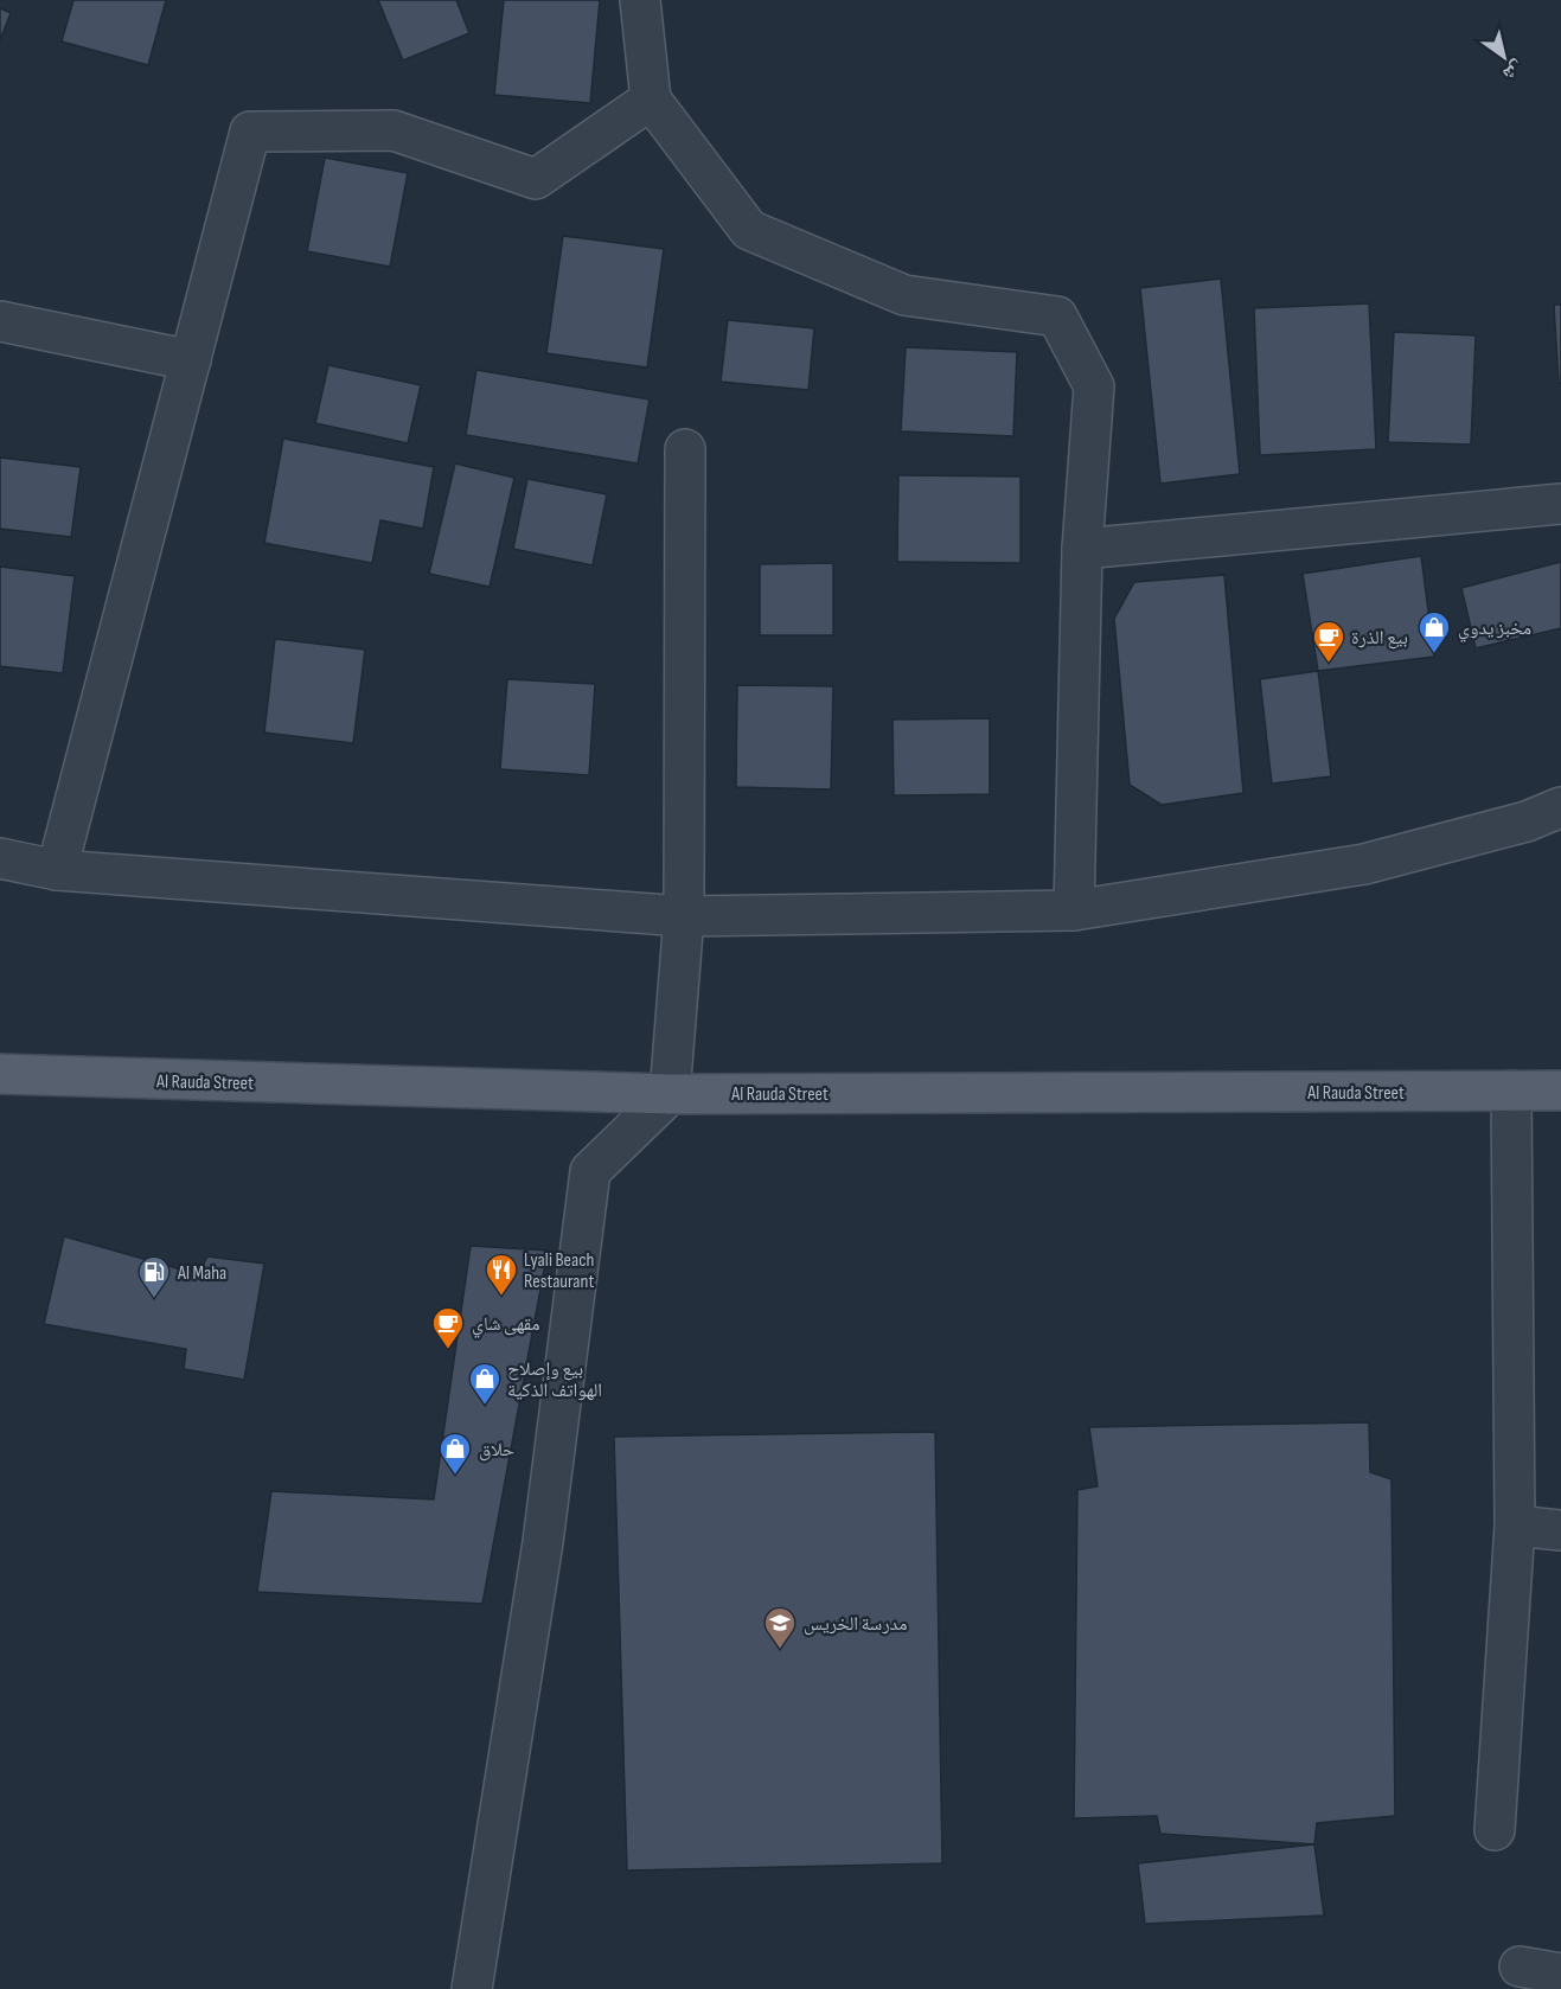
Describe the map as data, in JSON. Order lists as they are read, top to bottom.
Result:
{
  "streets": {
    "main road": ["Al Rauda Street"]
  },
  "places": {
    "shop": ["مخبز يدوي", "بيع وإصلاح الهواتف الذكية", "حلاق"],
    "cafe": ["بيع الذرة", "مقهى شاي"],
    "restaurant": ["Lyali Beach Restaurant"],
    "fuel station": ["Al Maha"],
    "school or university": ["مدرسة الخريس"]
  },
  "north": "bottom right"
}
